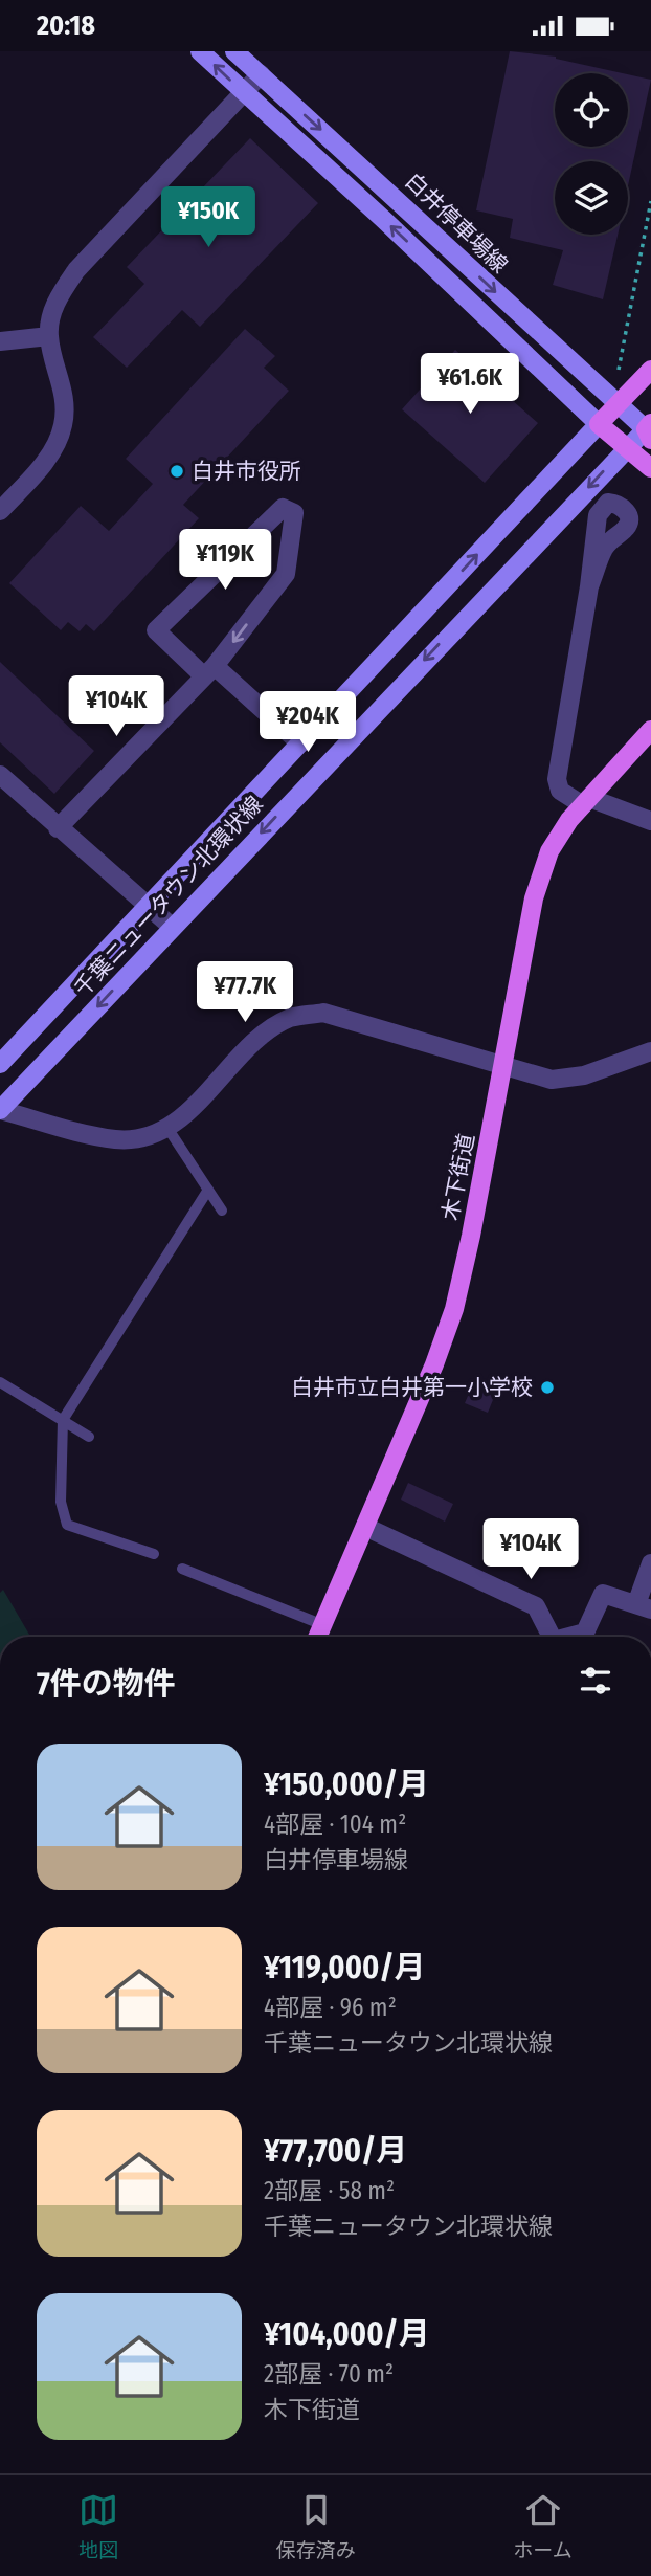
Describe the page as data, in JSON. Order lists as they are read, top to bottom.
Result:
{
  "streets": {
    "main road": ["白井停車場線", "千葉ニュータウン北環状線", "木下街道"]
  },
  "crossings": [
    ["白井停車場線", "千葉ニュータウン北環状線"]
  ],
  "places": ["白井市役所", "白井市立白井第一小学校"],
  "page": {
    "status": "20:18",
    "price": [
      "¥150K",
      "¥61.6K",
      "¥119K",
      "¥104K",
      "¥204K",
      "¥77.7K",
      "¥104K"
    ],
    "heading": "7件の物件",
    "list": [
      {
        "name": "¥150,000/月",
        "note": "4部屋 · 104 m² · 白井停車場線"
      },
      {
        "name": "¥119,000/月",
        "note": "4部屋 · 96 m² · 千葉ニュータウン北環状線"
      },
      {
        "name": "¥77,700/月",
        "note": "2部屋 · 58 m² · 千葉ニュータウン北環状線"
      },
      {
        "name": "¥104,000/月",
        "note": "2部屋 · 70 m² · 木下街道"
      }
    ],
    "tabs": ["地図", "保存済み", "ホーム"]
  }
}
